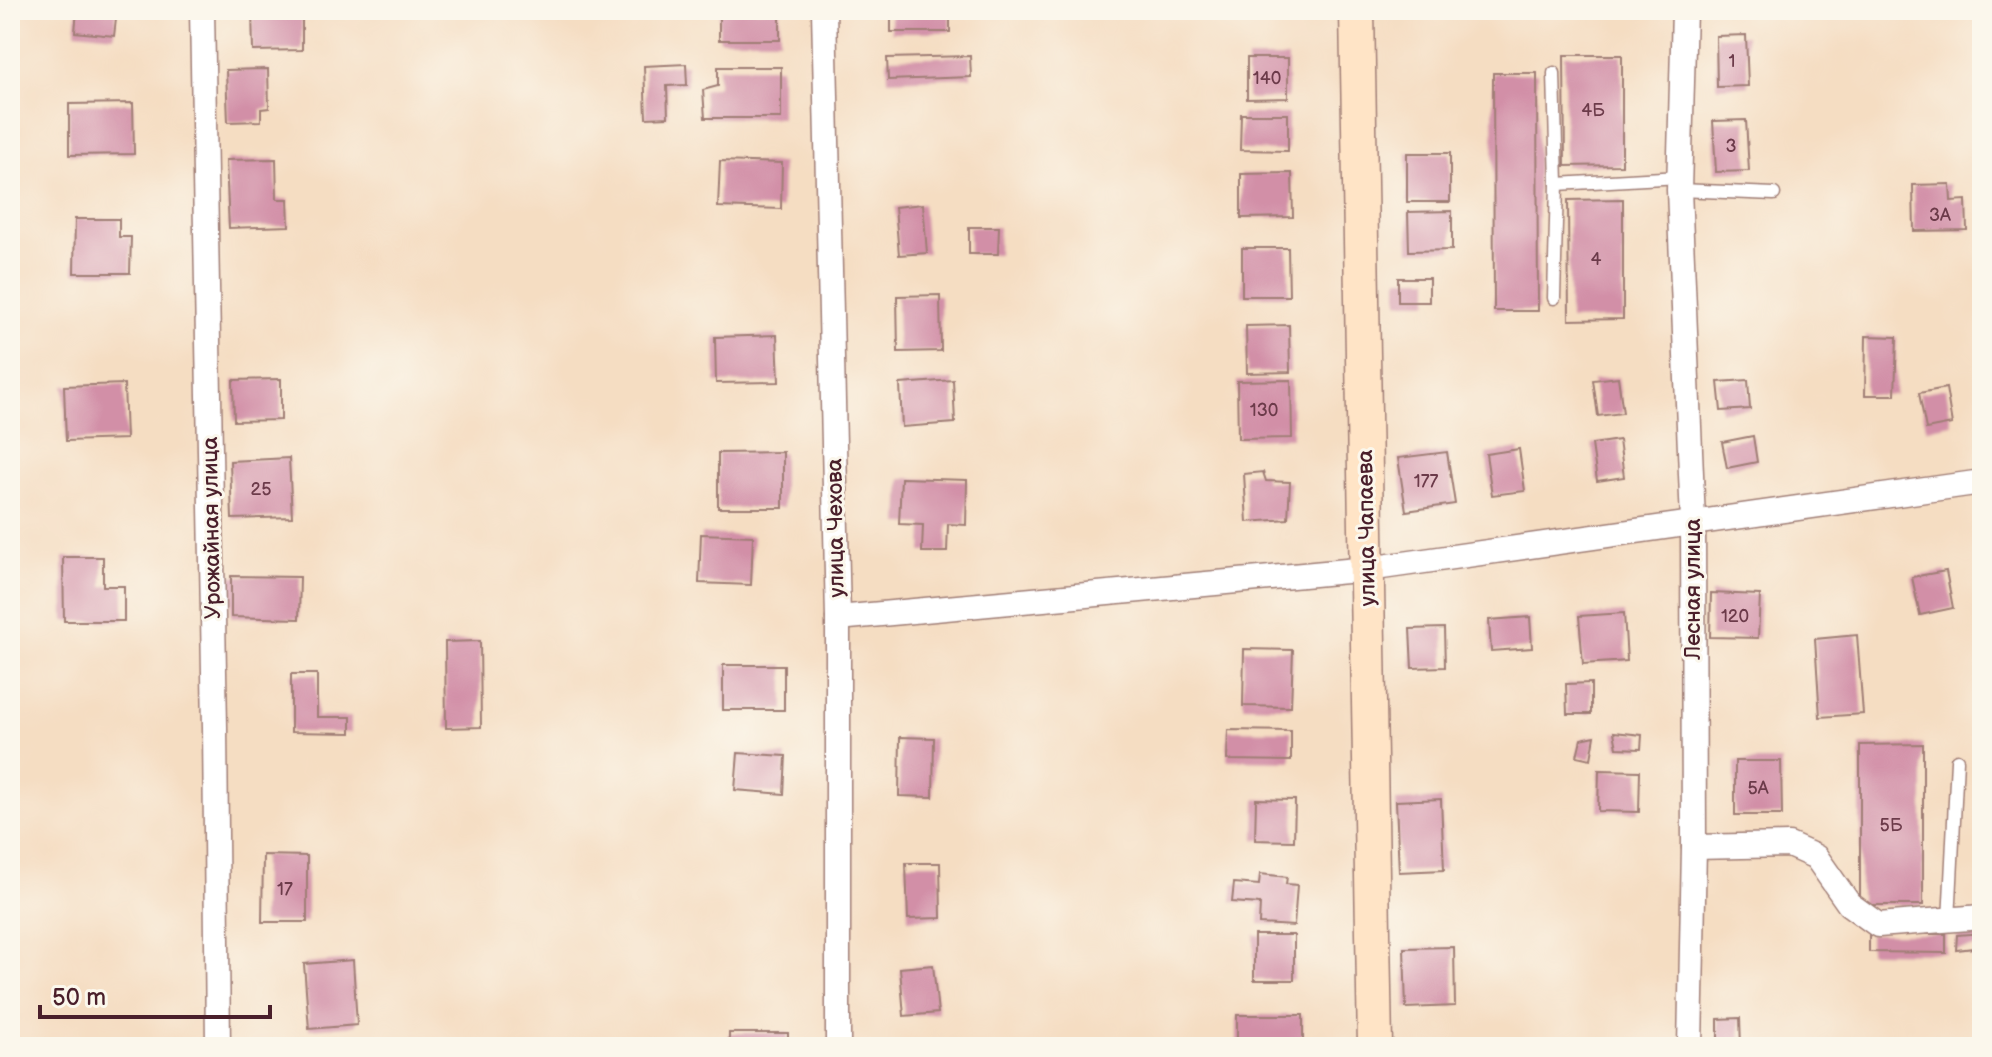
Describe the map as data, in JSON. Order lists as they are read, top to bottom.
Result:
{
  "streets": {
    "street": [
      "Урожайная улица",
      "улица Чехова",
      "улица Чапаева",
      "Лесная улица"
    ]
  },
  "house_numbers": [
    "1",
    "140",
    "4Б",
    "3",
    "3А",
    "4",
    "130",
    "177",
    "25",
    "120",
    "5А",
    "5Б",
    "17"
  ],
  "scale_bar": "50 m"
}
